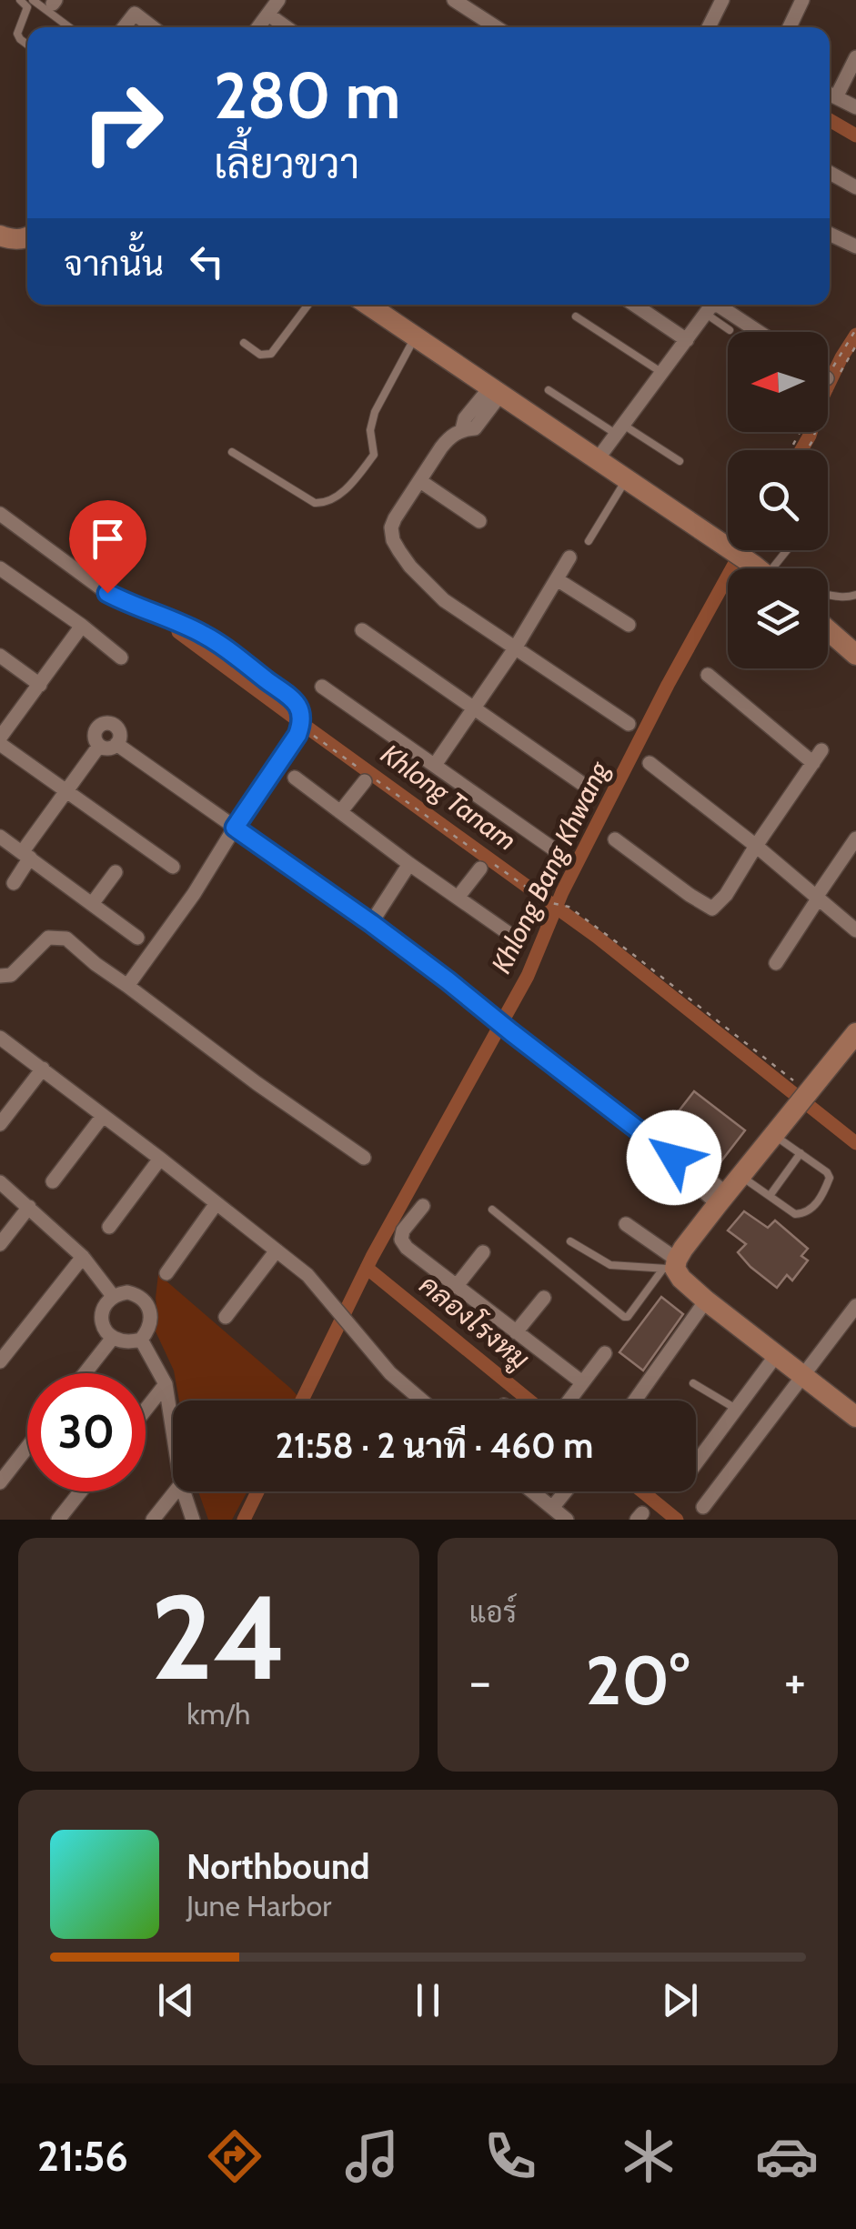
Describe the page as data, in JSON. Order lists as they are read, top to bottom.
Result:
{
  "water": ["Khlong Tanam", "Khlong Bang Khwang", "คลองโรงหมู"],
  "north": "left",
  "page": {
    "turn": ["280 m", "เลี้ยวขวา"],
    "then": "จากนั้น",
    "limit": "30",
    "trip": "21:58 · 2 นาที · 460 m",
    "tile": [
      ["24", "km/h"],
      "แอร์"
    ],
    "heat": ["−", "20°", "+"],
    "song": ["Northbound", "June Harbor"],
    "tabs": "21:56"
  }
}
